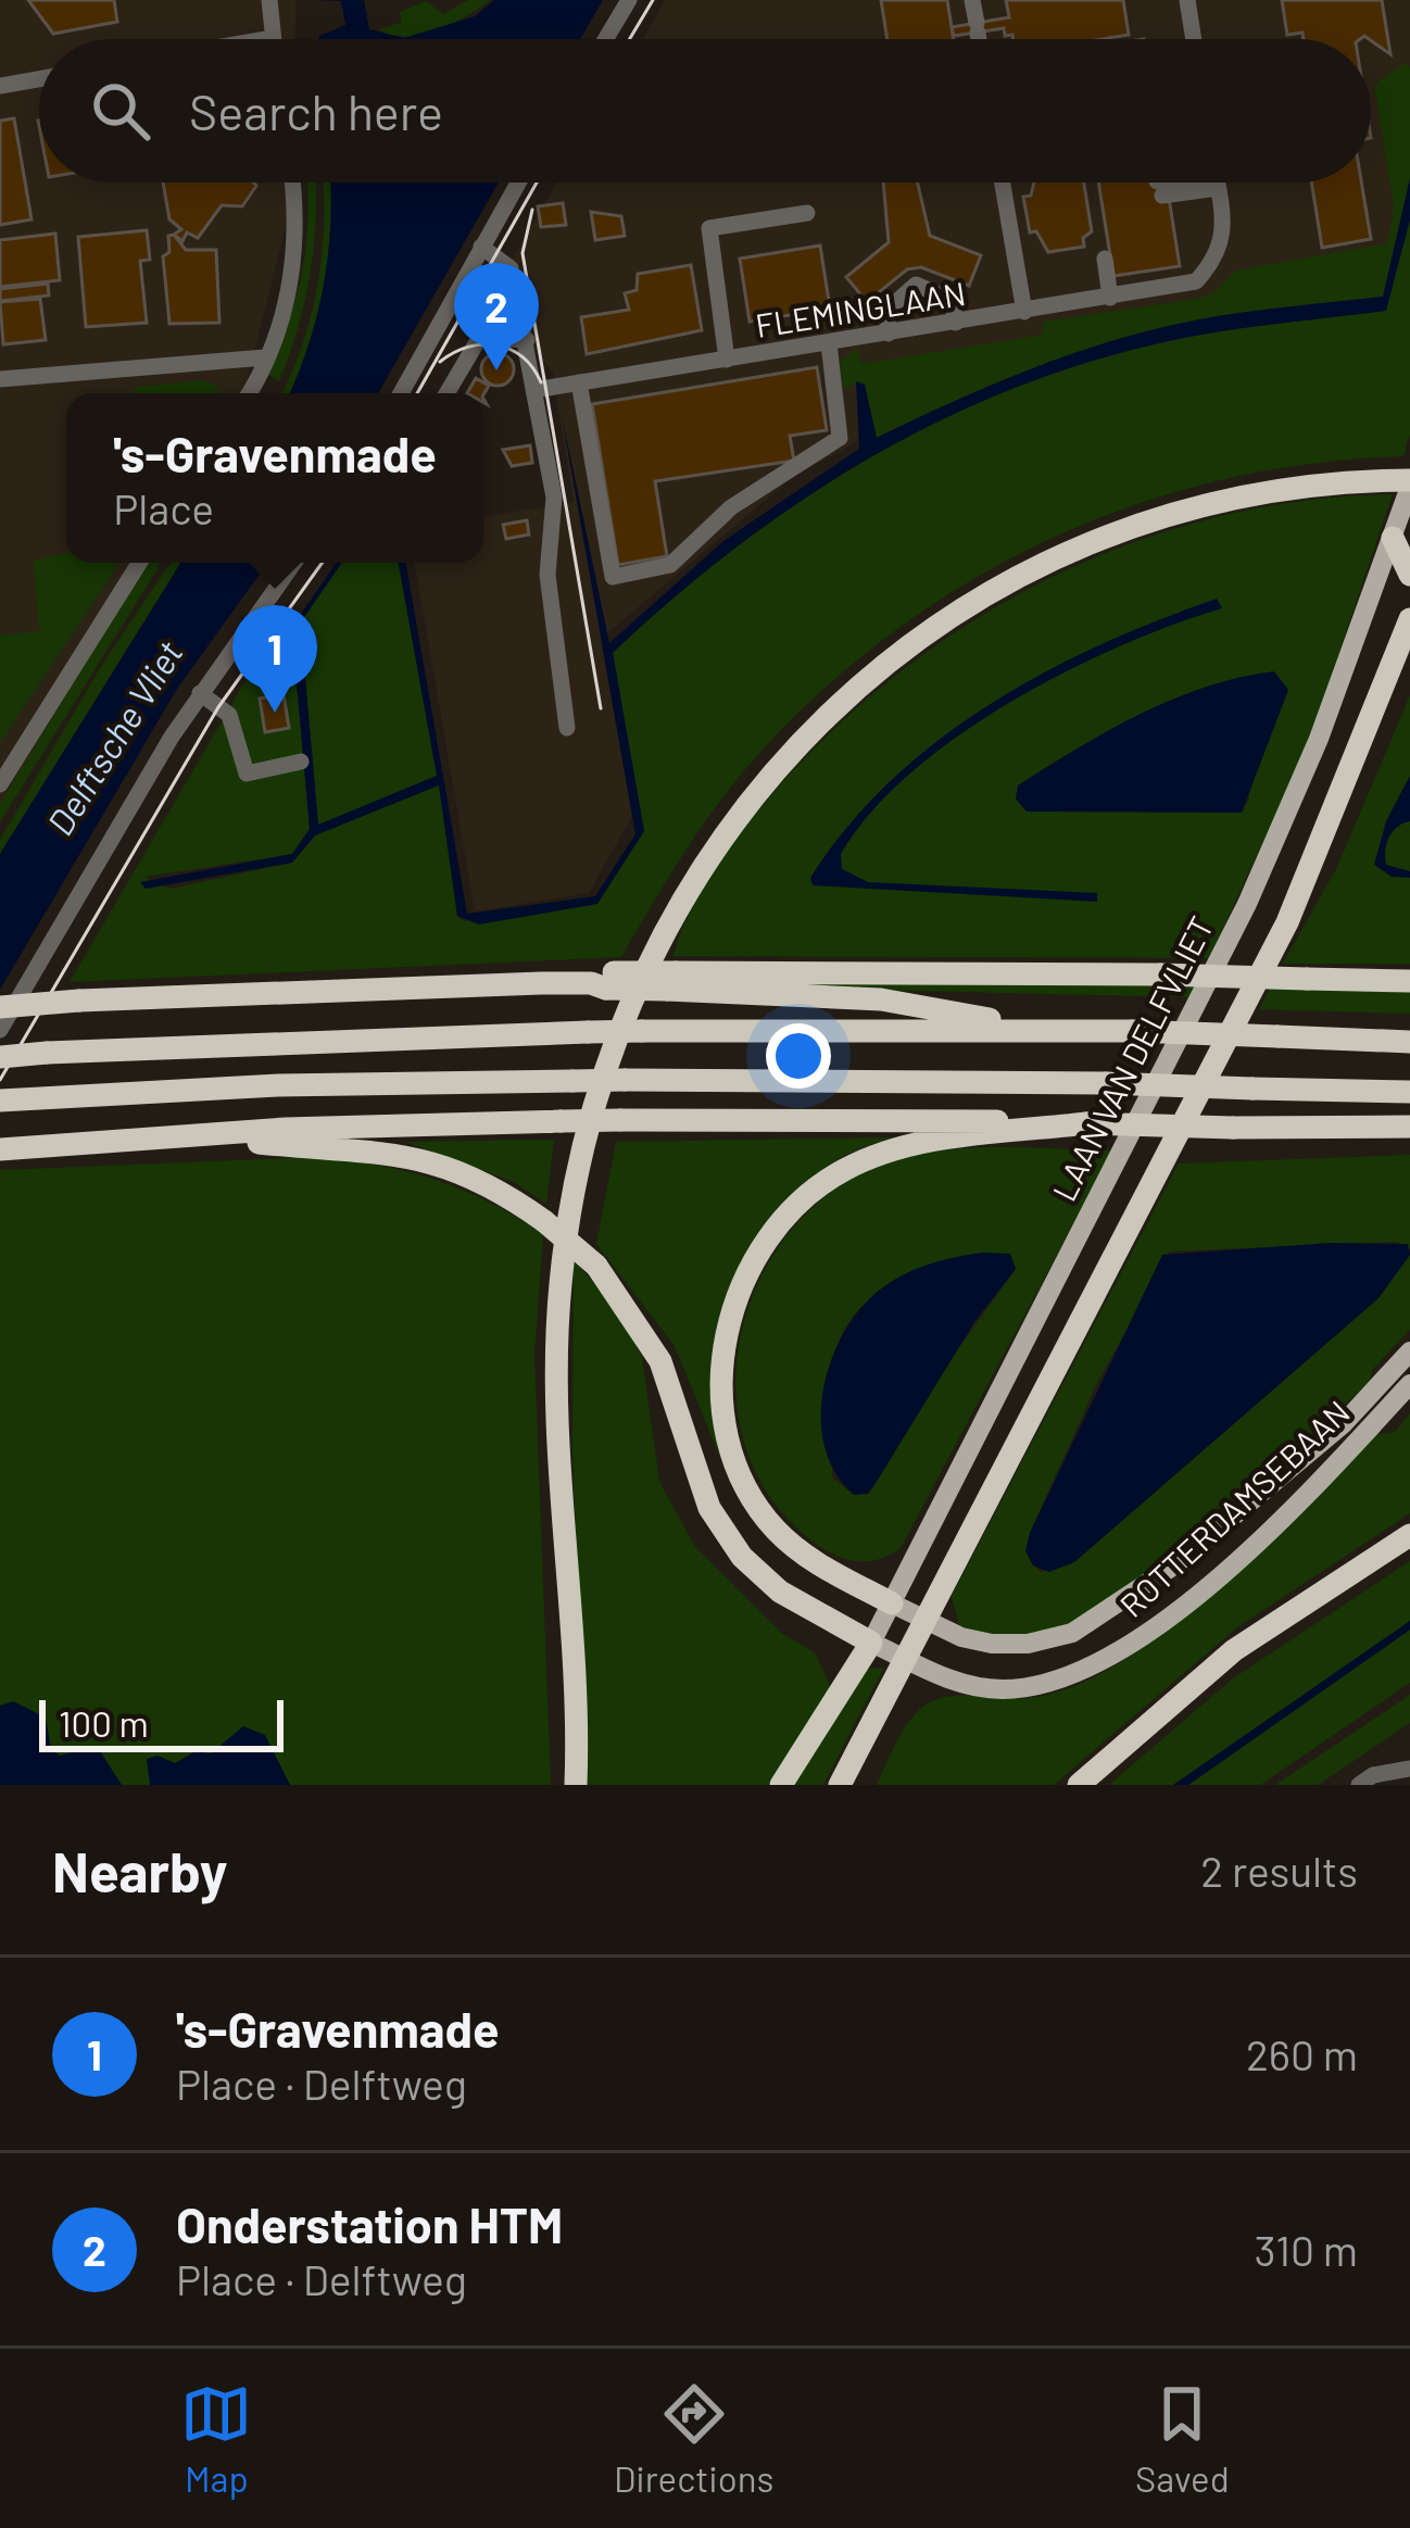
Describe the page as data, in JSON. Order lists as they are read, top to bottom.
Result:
{
  "streets": {
    "main road": ["LAAN VAN DELFVLIET", "ROTTERDAMSEBAAN"],
    "street": ["FLEMINGLAAN"]
  },
  "crossings": [
    ["LAAN VAN DELFVLIET", "ROTTERDAMSEBAAN"]
  ],
  "water": ["Delftsche Vliet"],
  "scale_bar": "100 m",
  "page": {
    "search": "Search here",
    "pins": ["2", "1"],
    "popup": ["'s-Gravenmade", "Place"],
    "scale": "100 m",
    "heading": ["Nearby", "2 results"],
    "list": [
      {
        "mark": "1",
        "name": "'s-Gravenmade",
        "note": "Place · Delftweg",
        "value": "260 m"
      },
      {
        "mark": "2",
        "name": "Onderstation HTM",
        "note": "Place · Delftweg",
        "value": "310 m"
      }
    ],
    "nav": ["Map", "Directions", "Saved"]
  }
}
